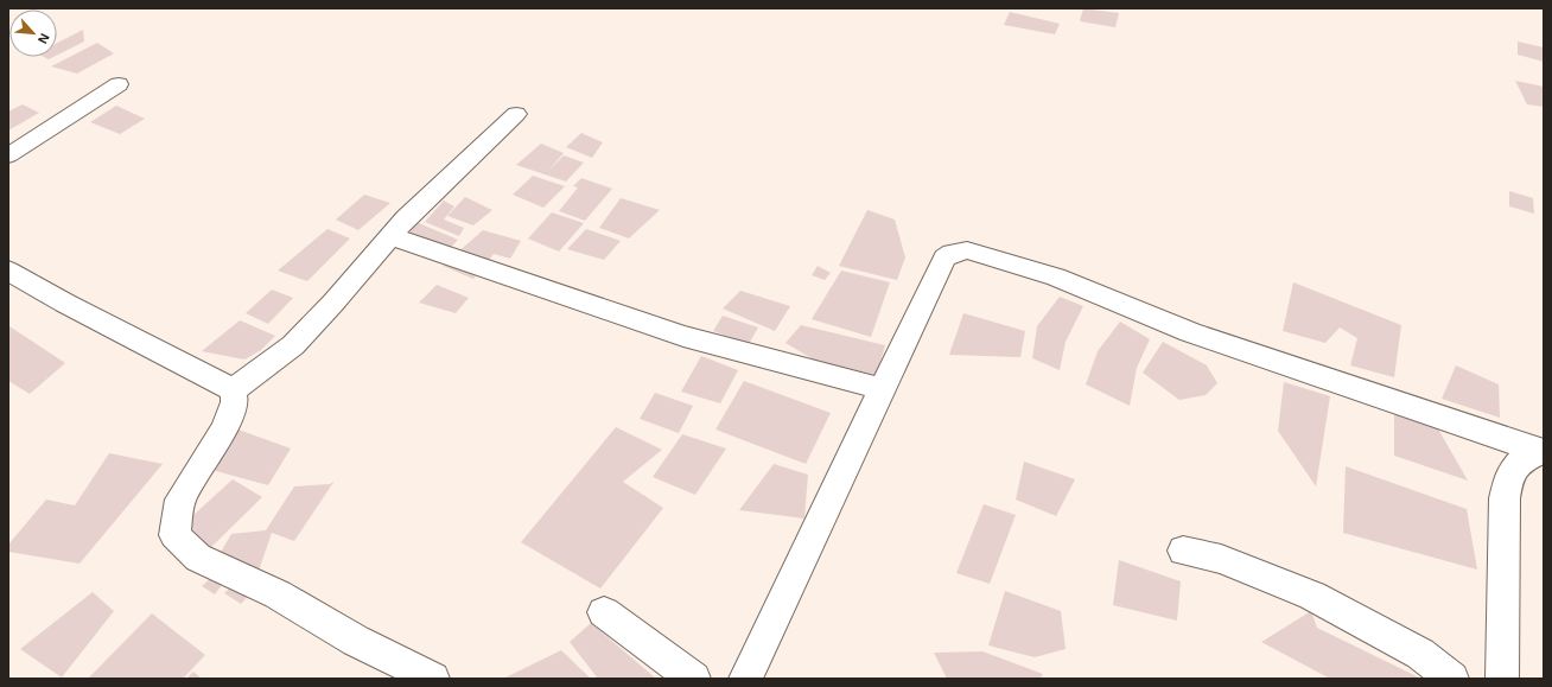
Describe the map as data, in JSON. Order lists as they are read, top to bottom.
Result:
{
  "north": "bottom right"
}
